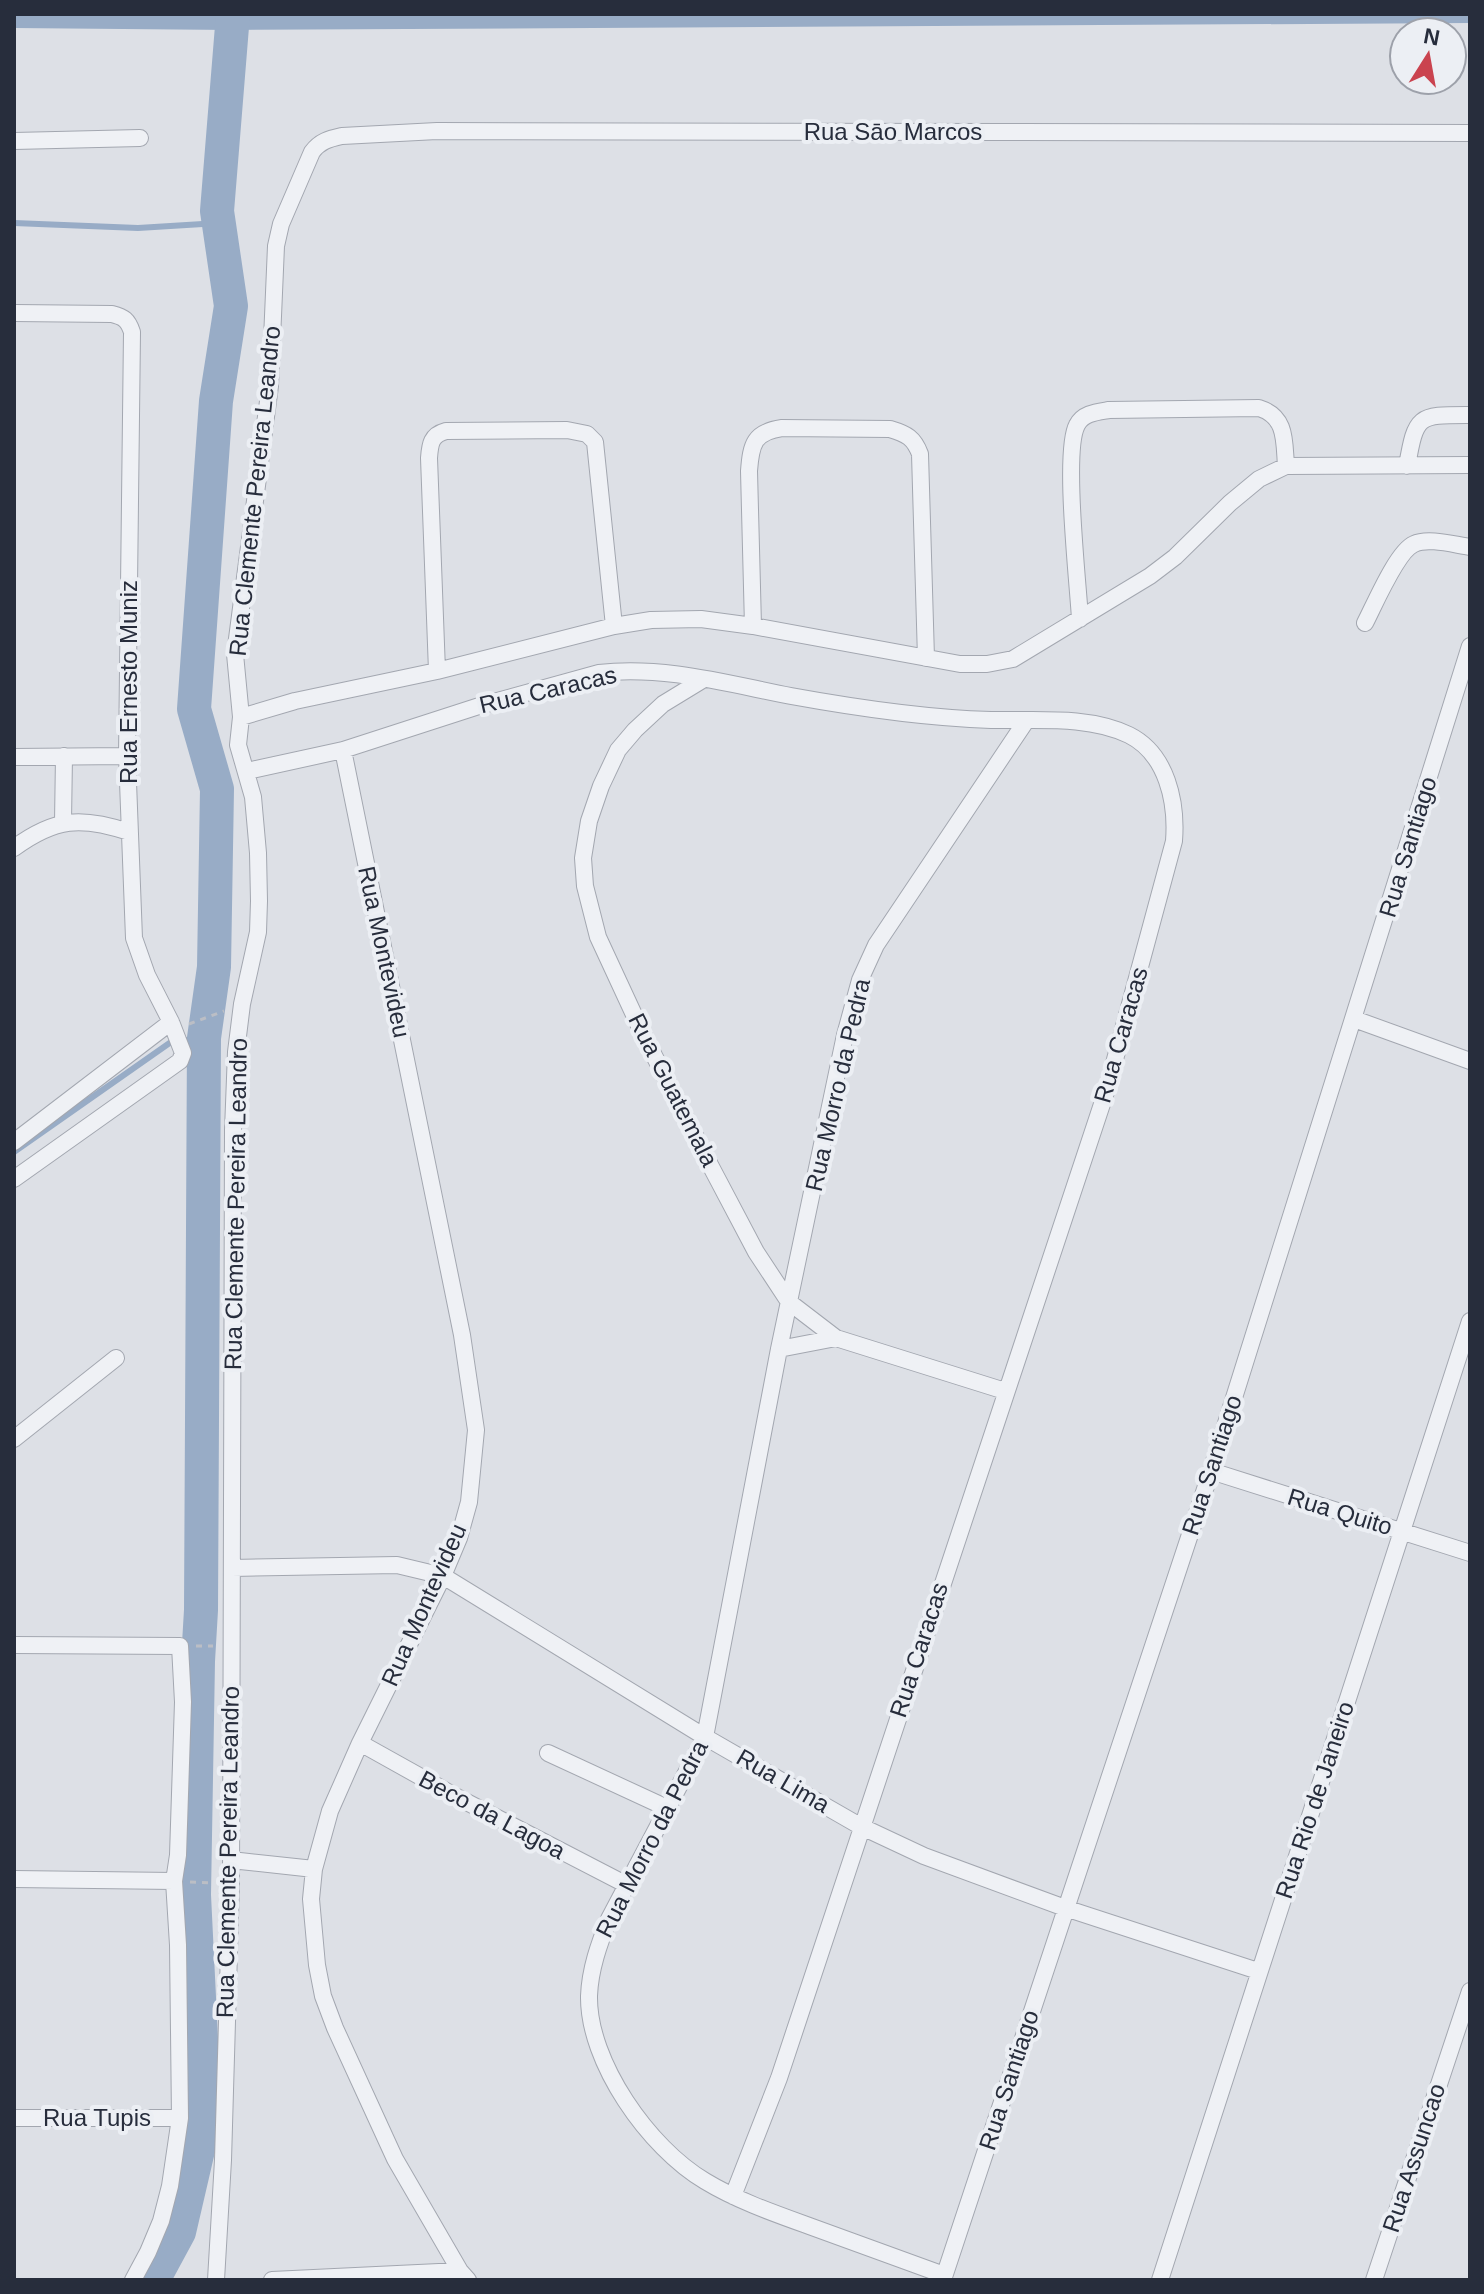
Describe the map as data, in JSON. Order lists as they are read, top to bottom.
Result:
{
  "streets": {
    "street": [
      "Rua Sāo Marcos",
      "Rua Clemente Pereira Leandro",
      "Rua Ernesto Muniz",
      "Rua Caracas",
      "Rua Santiago",
      "Rua Montevideu",
      "Rua Morro da Pedra",
      "Rua Guatemala",
      "Rua Quito",
      "Rua Lima",
      "Rua Rio de Janeiro",
      "Beco da Lagoa",
      "Rua Tupis",
      "Rua Assuncao"
    ]
  },
  "crossings": [
    ["Rua Sāo Marcos", "Rua Clemente Pereira Leandro"],
    ["Rua Clemente Pereira Leandro", "Rua Caracas"],
    ["Rua Clemente Pereira Leandro", "Rua Lima"],
    ["Rua Caracas", "Rua Montevideu"],
    ["Rua Caracas", "Rua Morro da Pedra"],
    ["Rua Caracas", "Rua Guatemala"],
    ["Rua Caracas", "Rua Lima"],
    ["Rua Santiago", "Rua Morro da Pedra"],
    ["Rua Santiago", "Rua Quito"],
    ["Rua Santiago", "Rua Lima"],
    ["Rua Montevideu", "Rua Lima"],
    ["Rua Montevideu", "Beco da Lagoa"],
    ["Rua Morro da Pedra", "Rua Guatemala"],
    ["Rua Morro da Pedra", "Rua Lima"],
    ["Rua Morro da Pedra", "Beco da Lagoa"],
    ["Rua Quito", "Rua Rio de Janeiro"],
    ["Rua Lima", "Rua Rio de Janeiro"]
  ],
  "north": "top"
}
